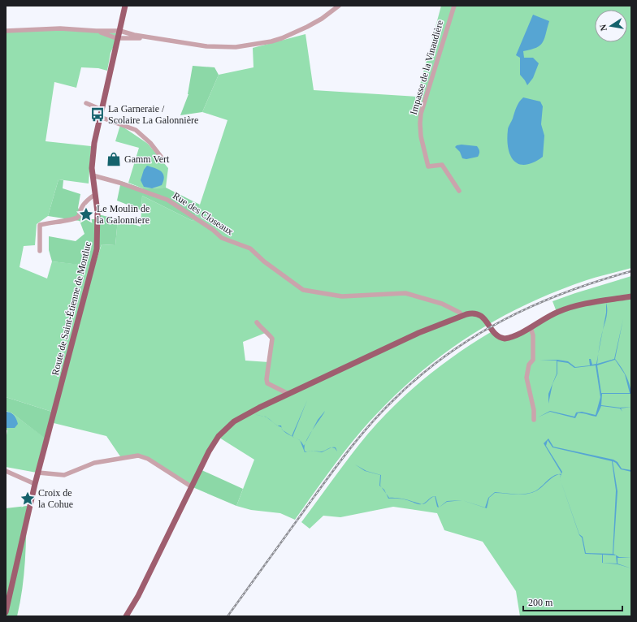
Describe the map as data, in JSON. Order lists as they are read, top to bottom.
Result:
{
  "streets": {
    "main road": ["Route de Saint-Étienne de Montluc"],
    "street": ["Impasse de la Vinaudière", "Rue des Closeaux"]
  },
  "crossings": [
    ["Rue des Closeaux", "Route de Saint-Étienne de Montluc"]
  ],
  "places": {
    "bus stop": ["La Garneraie / Scolaire La Galonnière"],
    "shop": ["Gamm Vert"],
    "place": ["Le Moulin de la Galonniere", "Croix de la Cohue"]
  },
  "scale_bar": "200 m",
  "north": "left"
}
